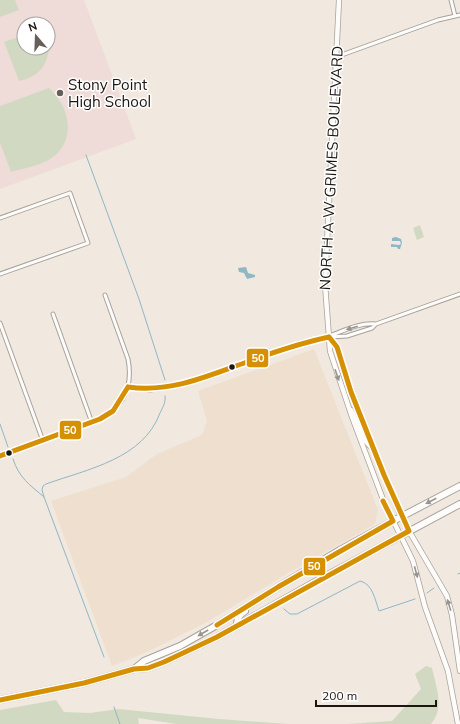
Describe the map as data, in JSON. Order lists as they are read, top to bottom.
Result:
{
  "streets": {
    "main road": ["NORTH A W GRIMES BOULEVARD"]
  },
  "places": ["Stony Point High School"],
  "lines": ["transit line 50"],
  "scale_bar": "200 m",
  "north": "top"
}
